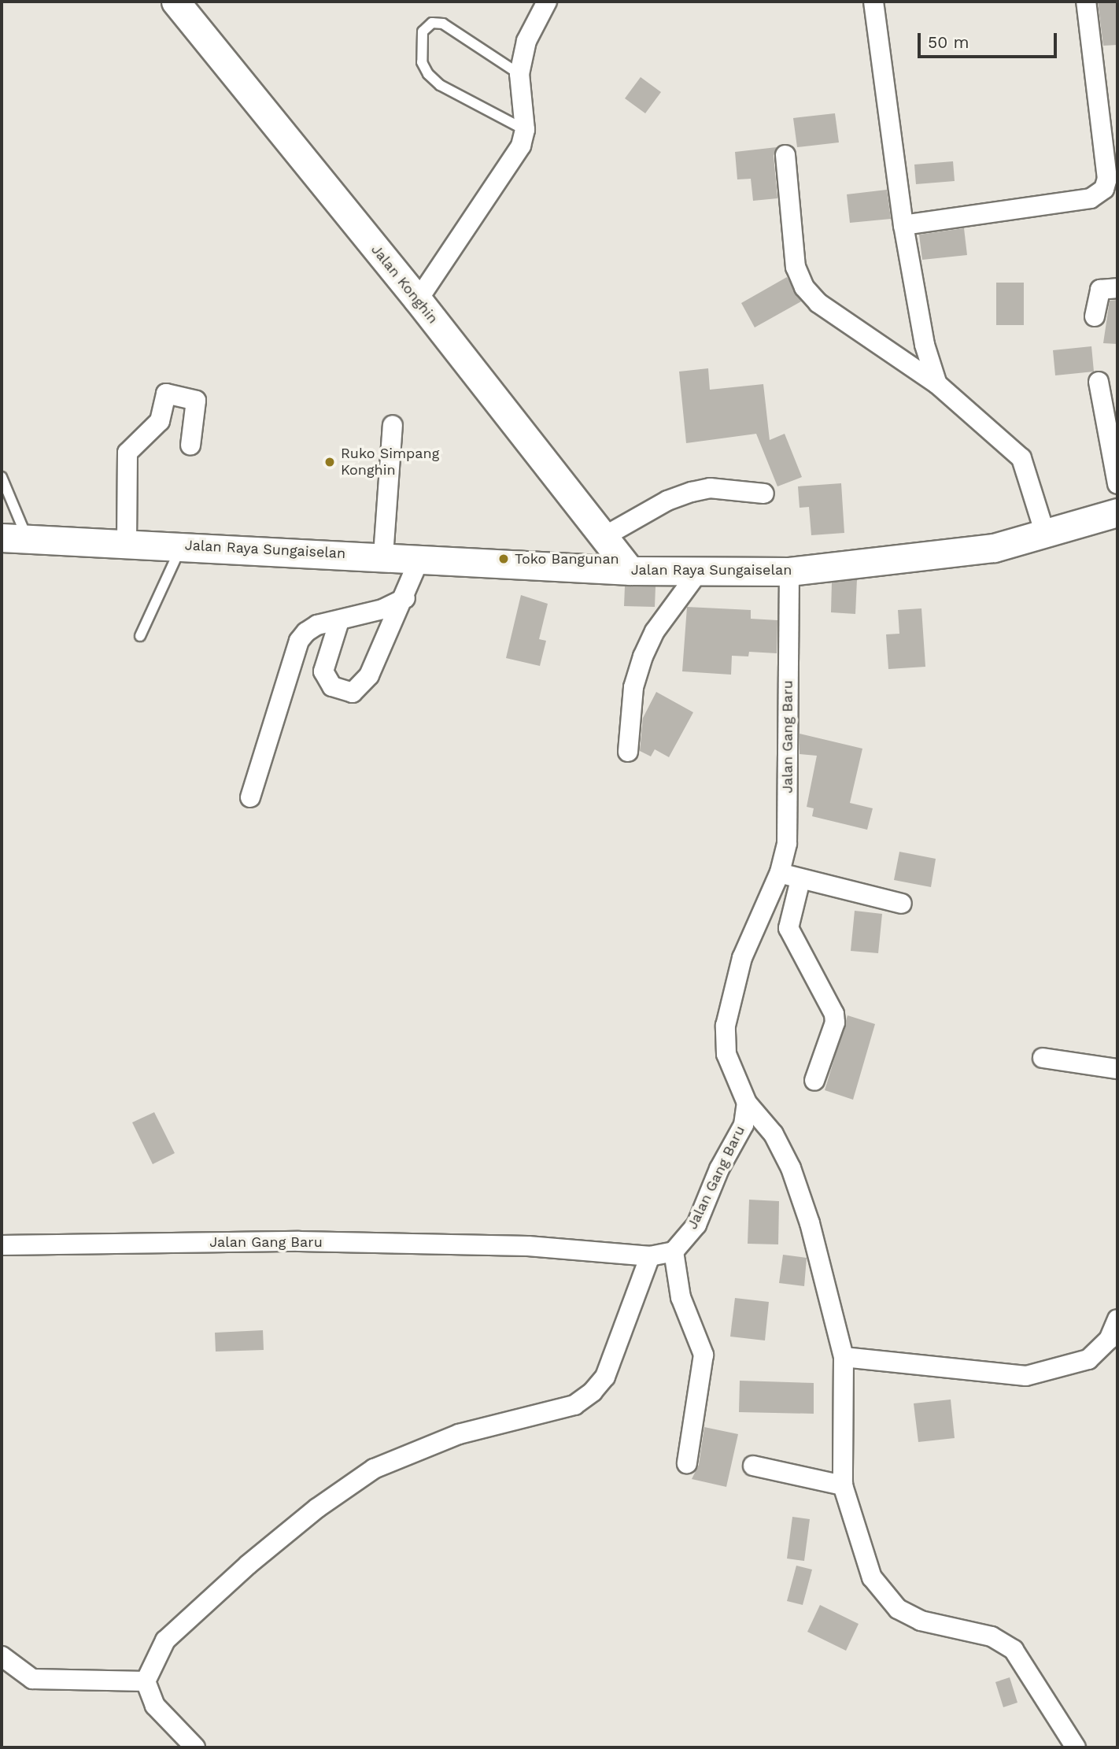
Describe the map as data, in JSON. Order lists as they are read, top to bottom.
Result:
{
  "streets": {
    "main road": ["Jalan Konghin", "Jalan Raya Sungaiselan"],
    "street": ["Jalan Gang Baru"]
  },
  "crossings": [
    ["Jalan Konghin", "Jalan Raya Sungaiselan"],
    ["Jalan Raya Sungaiselan", "Jalan Gang Baru"]
  ],
  "places": ["Ruko Simpang Konghin", "Toko Bangunan"],
  "scale_bar": "50 m"
}
